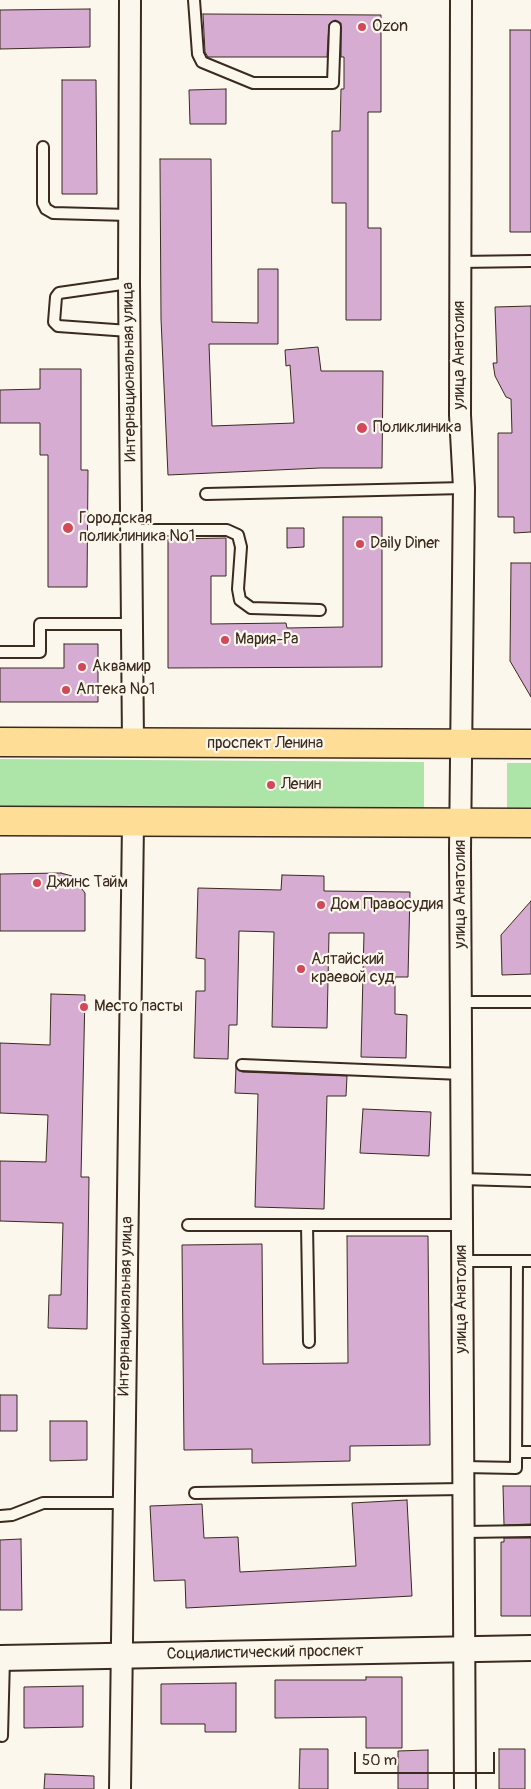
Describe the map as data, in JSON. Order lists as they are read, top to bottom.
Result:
{
  "streets": {
    "main road": ["проспект Ленина"],
    "street": ["улица Анатолия", "Интернациональная улица", "Социалистический проспект"]
  },
  "crossings": [
    ["улица Анатолия", "проспект Ленина"],
    ["улица Анатолия", "Социалистический проспект"],
    ["Интернациональная улица", "проспект Ленина"],
    ["Интернациональная улица", "Социалистический проспект"]
  ],
  "places": [
    "Ozon",
    "Поликлиника",
    "Городская поликлиника №1",
    "Daily Diner",
    "Мария-Ра",
    "Аквамир",
    "Аптека №1",
    "Ленин",
    "Джинс Тайм",
    "Дом Правосудия",
    "Алтайский краевой суд",
    "Место пасты"
  ],
  "scale_bar": "50 m"
}
